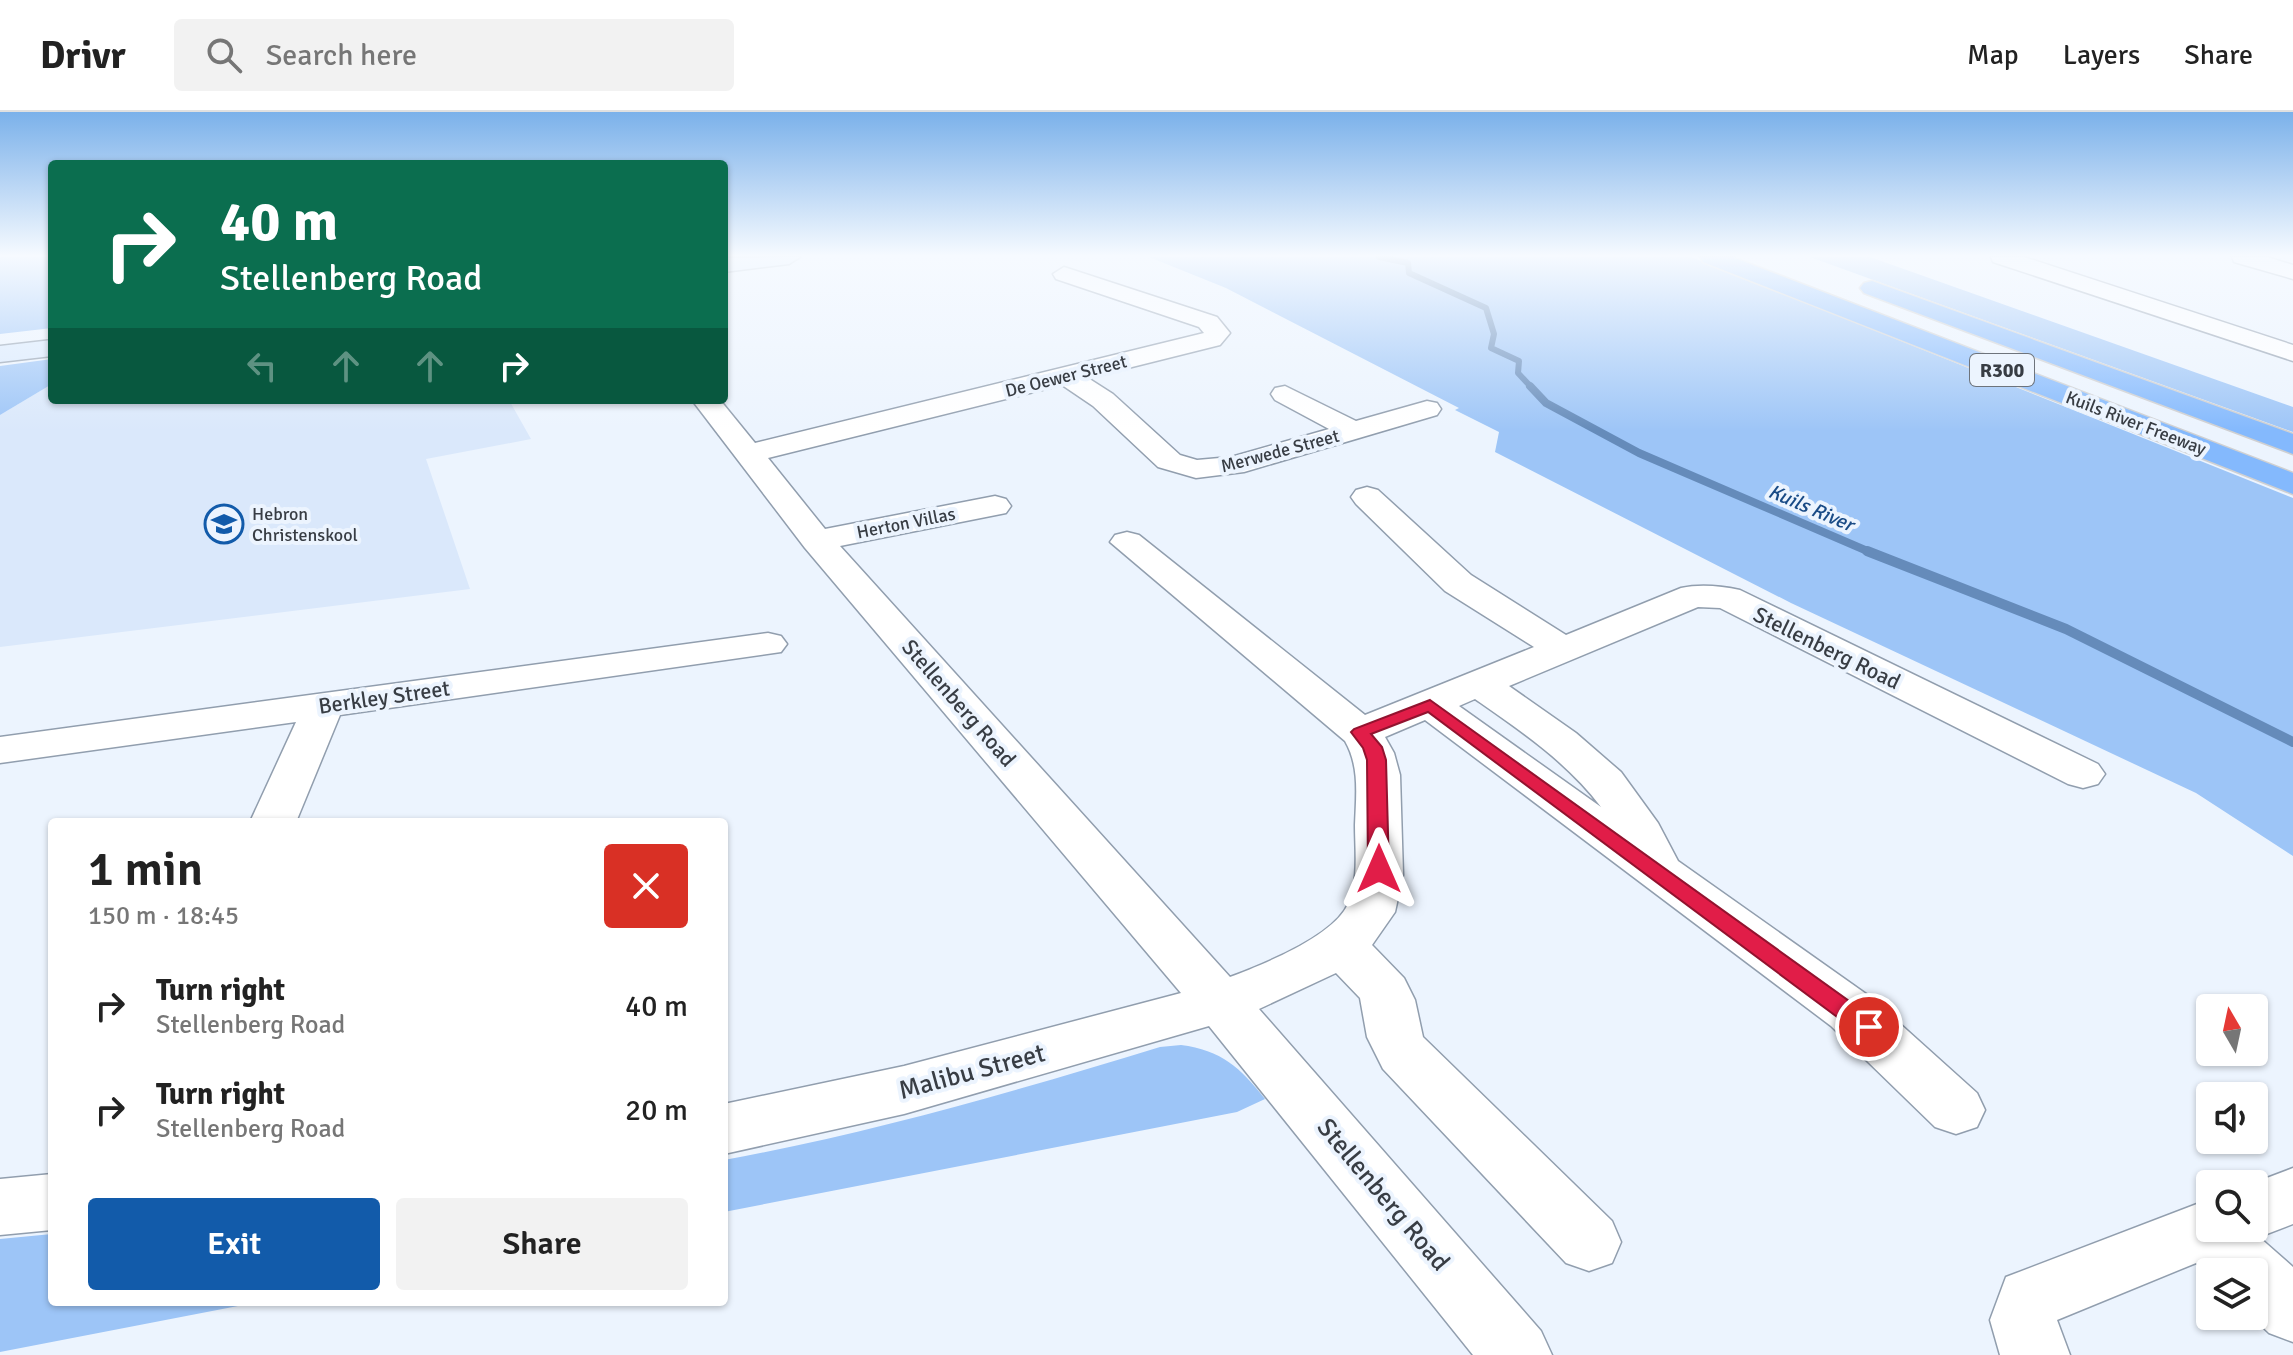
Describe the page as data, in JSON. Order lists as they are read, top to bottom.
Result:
{
  "streets": {
    "highway": ["R300", "Kuils River Freeway"],
    "street": [
      "De Oewer Street",
      "Merwede Street",
      "Herton Villas",
      "Stellenberg Road",
      "Berkley Street",
      "Malibu Street"
    ]
  },
  "crossings": [
    ["De Oewer Street", "Merwede Street"],
    ["De Oewer Street", "Stellenberg Road"],
    ["Herton Villas", "Stellenberg Road"],
    ["Stellenberg Road", "Malibu Street"]
  ],
  "water": ["Kuils River"],
  "places": {
    "school or university": ["Hebron Christenskool"]
  },
  "north": "top",
  "page": {
    "header": "Drivr",
    "search": "Search here",
    "nav": ["Map", "Layers", "Share"],
    "turn": ["40 m", "Stellenberg Road"],
    "heading": ["1 min", "150 m · 18:45"],
    "list": [
      {
        "name": "Turn right",
        "note": "Stellenberg Road",
        "value": "40 m"
      },
      {
        "name": "Turn right",
        "note": "Stellenberg Road",
        "value": "20 m"
      }
    ],
    "buttons": ["Exit", "Share"]
  }
}
